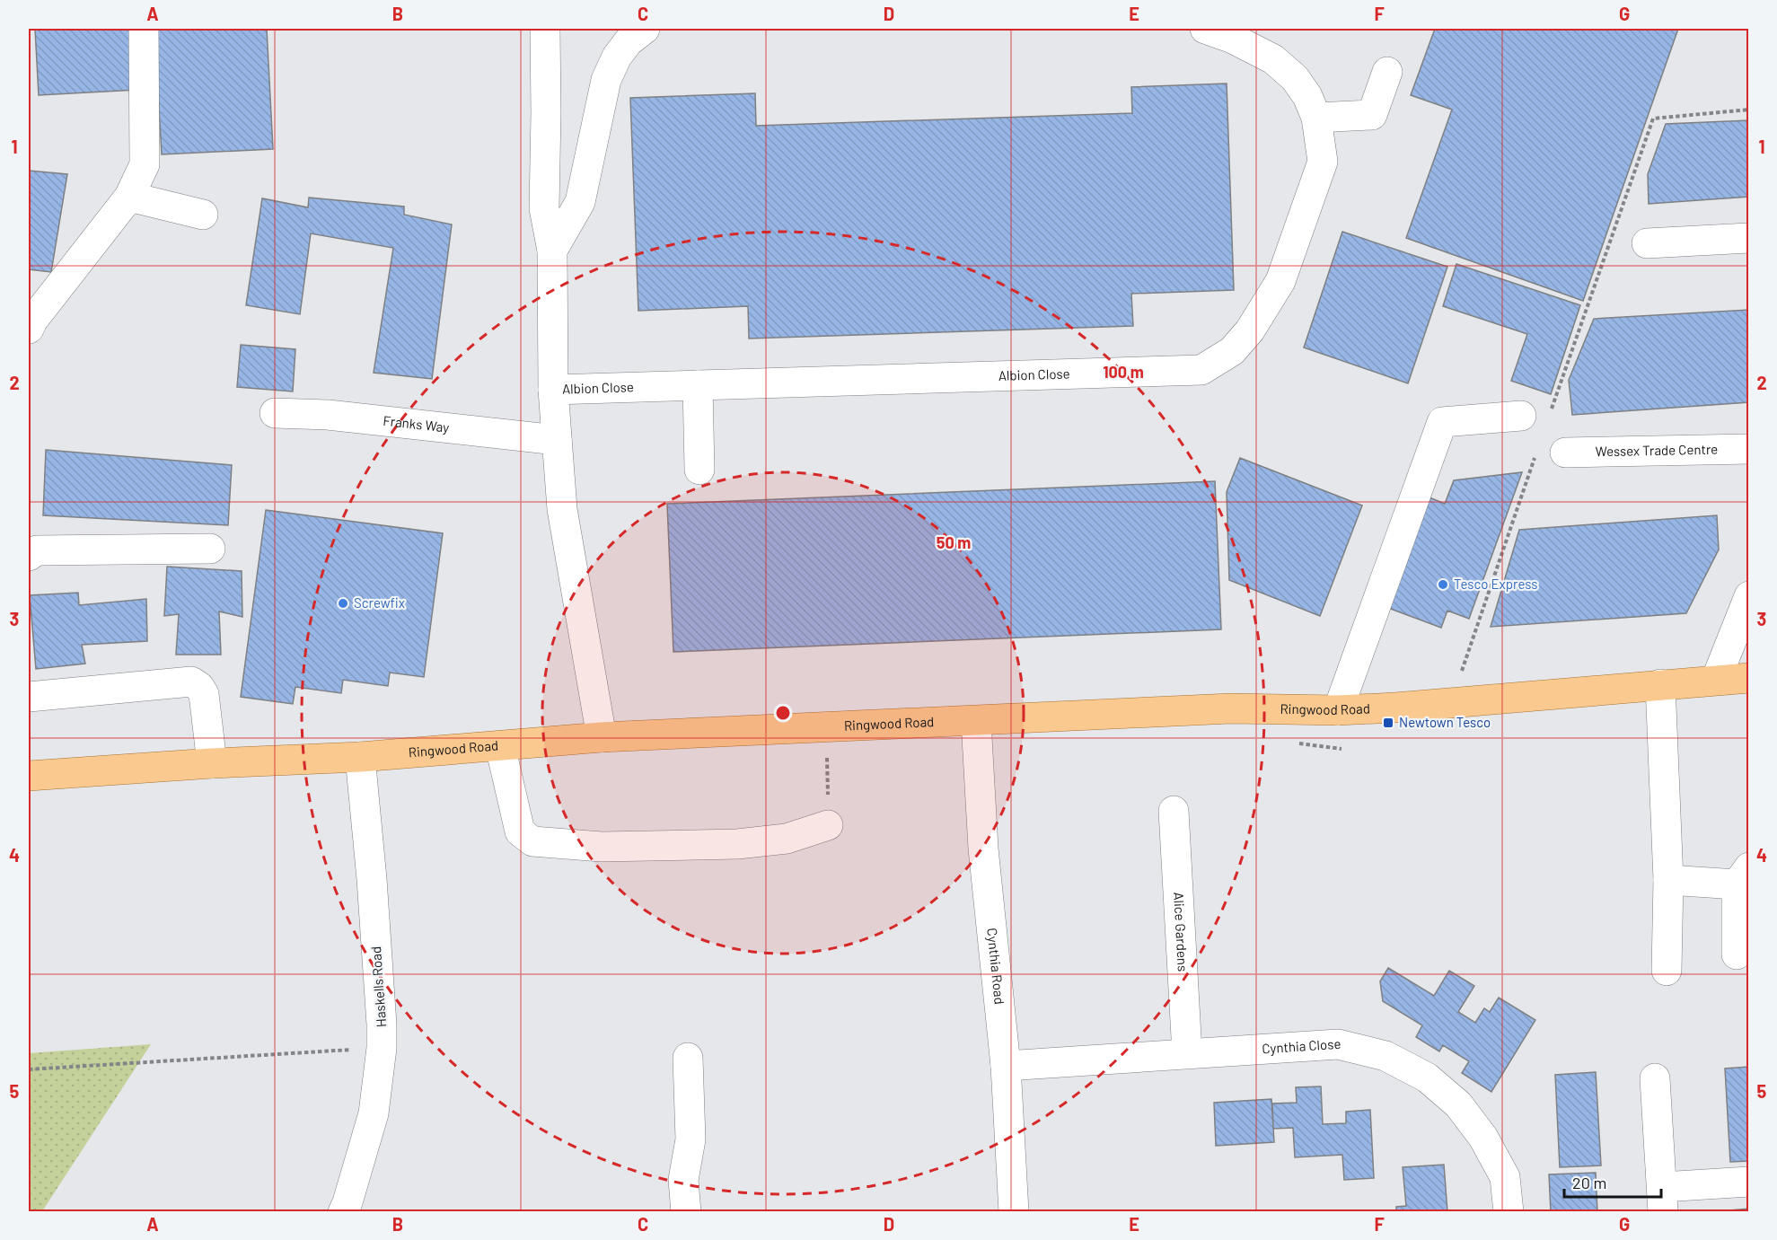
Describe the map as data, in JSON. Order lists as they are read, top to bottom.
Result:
{
  "streets": {
    "main road": ["Ringwood Road"],
    "street": [
      "Albion Close",
      "Franks Way",
      "Wessex Trade Centre",
      "Alice Gardens",
      "Cynthia Road",
      "Haskells Road",
      "Cynthia Close"
    ]
  },
  "crossings": [
    ["Albion Close", "Franks Way"],
    ["Albion Close", "Ringwood Road"],
    ["Ringwood Road", "Cynthia Road"],
    ["Ringwood Road", "Haskells Road"],
    ["Alice Gardens", "Cynthia Close"],
    ["Cynthia Road", "Cynthia Close"]
  ],
  "places": {
    "other": ["Tesco Express", "Screwfix"],
    "transit": ["Newtown Tesco"]
  },
  "scale_bar": "20 m",
  "grid": {
    "columns": [
      "A",
      "B",
      "C",
      "D",
      "E",
      "F",
      "G"
    ],
    "rows": [
      "1",
      "2",
      "3",
      "4",
      "5"
    ]
  },
  "rings": ["100 m", "50 m"]
}
